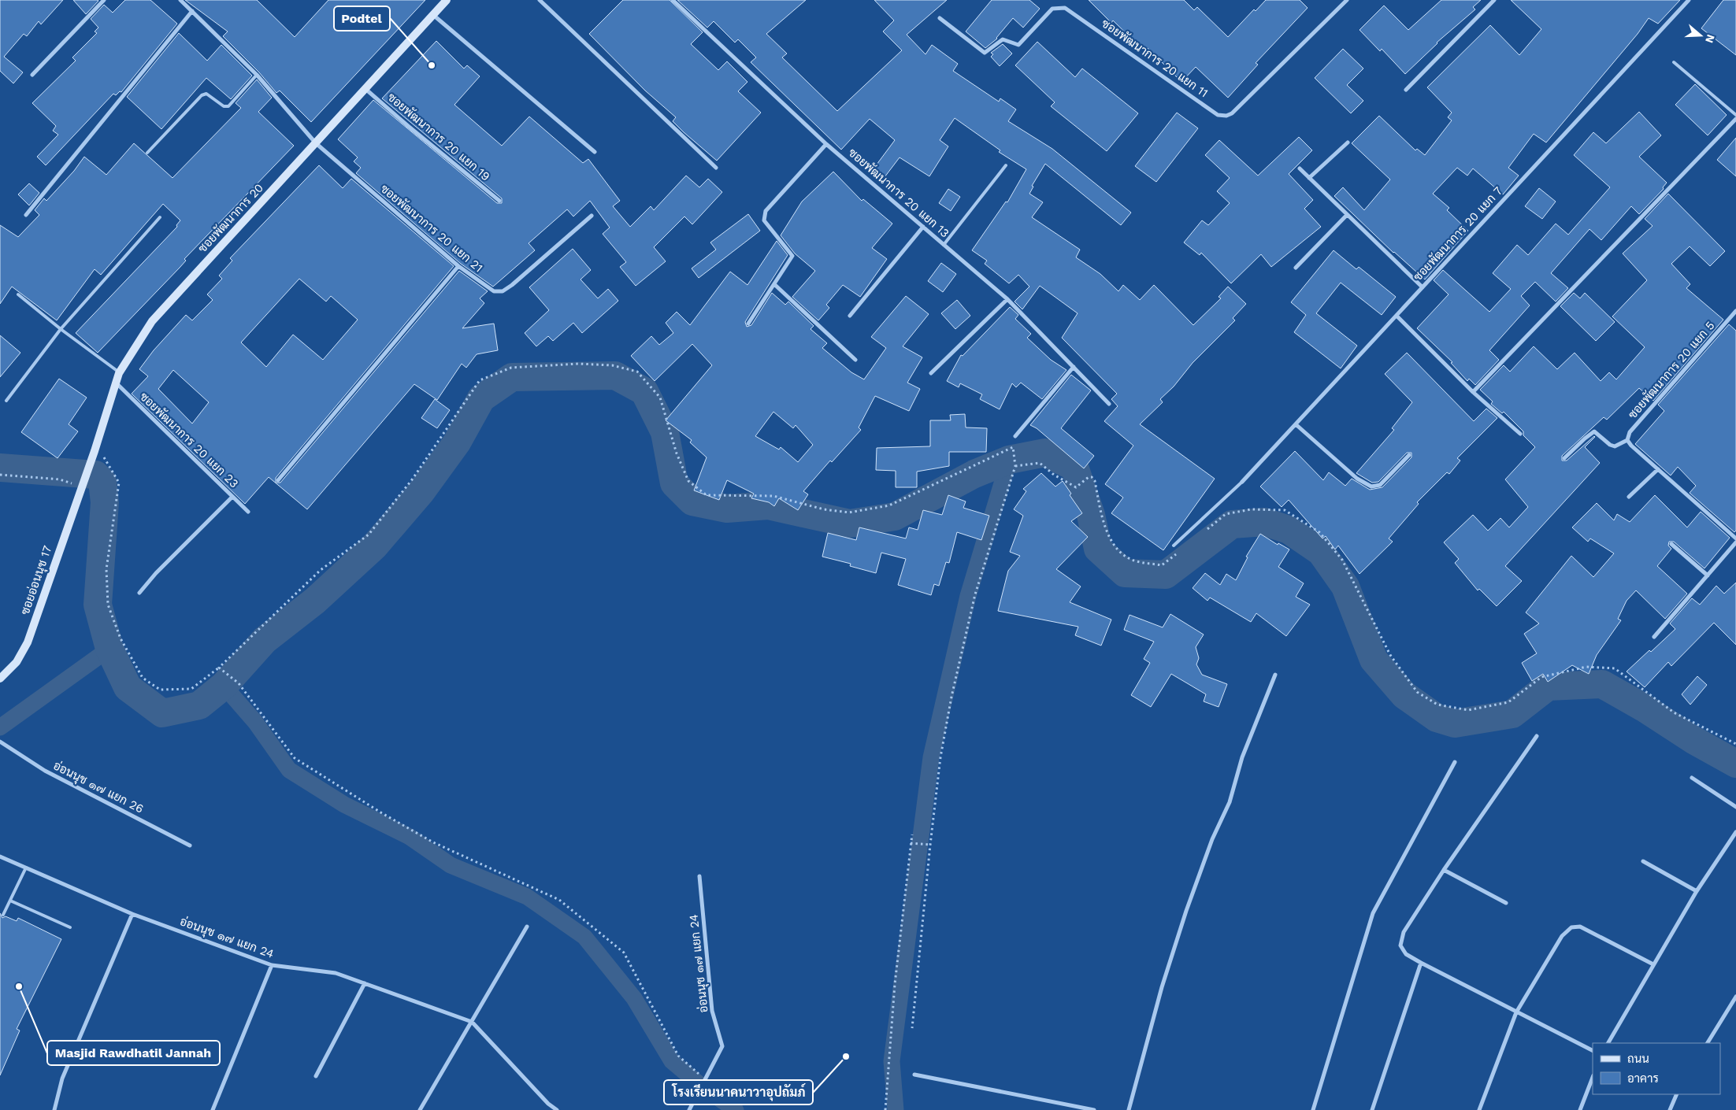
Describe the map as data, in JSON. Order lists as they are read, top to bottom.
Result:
{
  "streets": {
    "street": [
      "ซอยพัฒนาการ 20 แยก 11",
      "ซอยพัฒนาการ 20 แยก 19",
      "ซอยพัฒนาการ 20 แยก 13",
      "ซอยพัฒนาการ 20",
      "ซอยพัฒนาการ 20 แยก 21",
      "ซอยพัฒนาการ 20 แยก 7",
      "ซอยพัฒนาการ 20 แยก 5",
      "ซอยพัฒนาการ 20 แยก 23",
      "ซอยอ่อนนุช 17",
      "อ่อนนุช ๑๗ แยก 26",
      "อ่อนนุช ๑๗ แยก 24"
    ]
  },
  "crossings": [
    ["ซอยพัฒนาการ 20 แยก 19", "ซอยพัฒนาการ 20"],
    ["ซอยพัฒนาการ 20", "ซอยพัฒนาการ 20 แยก 21"],
    ["ซอยพัฒนาการ 20", "ซอยพัฒนาการ 20 แยก 23"],
    ["ซอยพัฒนาการ 20", "ซอยอ่อนนุช 17"]
  ],
  "places": ["Podtel", "Masjid Rawdhatil Jannah", "โรงเรียนนาคนาวาอุปถัมภ์"],
  "legend": ["ถนน", "อาคาร"],
  "north": "right"
}
